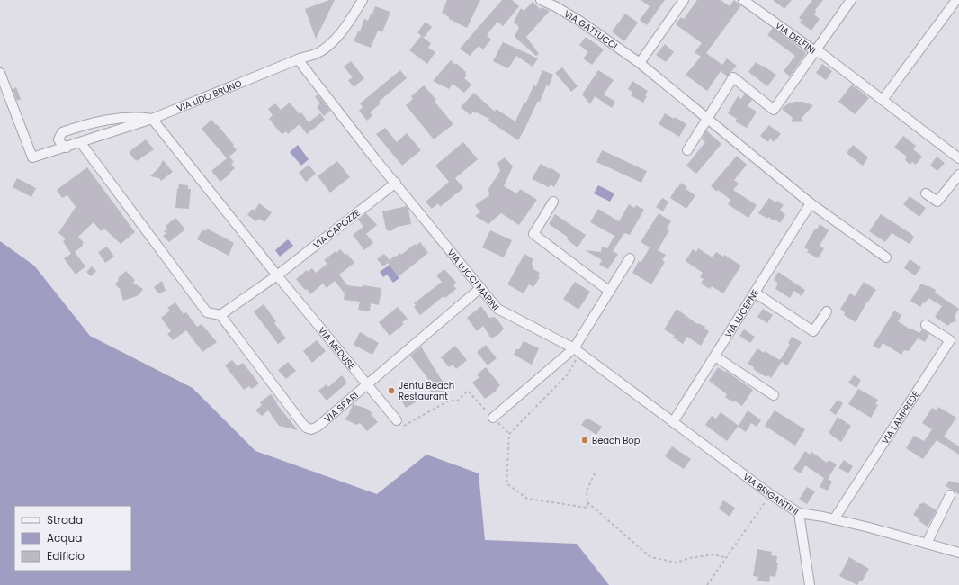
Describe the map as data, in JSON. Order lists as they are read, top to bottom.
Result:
{
  "streets": {
    "street": [
      "VIA GATTUCCI",
      "VIA DELFINI",
      "VIA LIDO BRUNO",
      "VIA CAPOZZE",
      "VIA LUCCI MARINI",
      "VIA LUCERNE",
      "VIA MEDUSE",
      "VIA SPARI",
      "VIA LAMPREDE",
      "VIA BRIGANTINI"
    ]
  },
  "crossings": [
    ["VIA GATTUCCI", "VIA LUCERNE"],
    ["VIA LIDO BRUNO", "VIA LUCCI MARINI"],
    ["VIA LIDO BRUNO", "VIA MEDUSE"],
    ["VIA CAPOZZE", "VIA LUCCI MARINI"],
    ["VIA CAPOZZE", "VIA MEDUSE"],
    ["VIA CAPOZZE", "VIA SPARI"],
    ["VIA LUCCI MARINI", "VIA LUCERNE"],
    ["VIA LUCCI MARINI", "VIA SPARI"],
    ["VIA LUCCI MARINI", "VIA BRIGANTINI"],
    ["VIA LUCERNE", "VIA BRIGANTINI"],
    ["VIA MEDUSE", "VIA SPARI"],
    ["VIA LAMPREDE", "VIA BRIGANTINI"]
  ],
  "places": ["Jentu Beach Restaurant", "Beach Bop"],
  "legend": ["Strada", "Acqua", "Edificio"]
}
